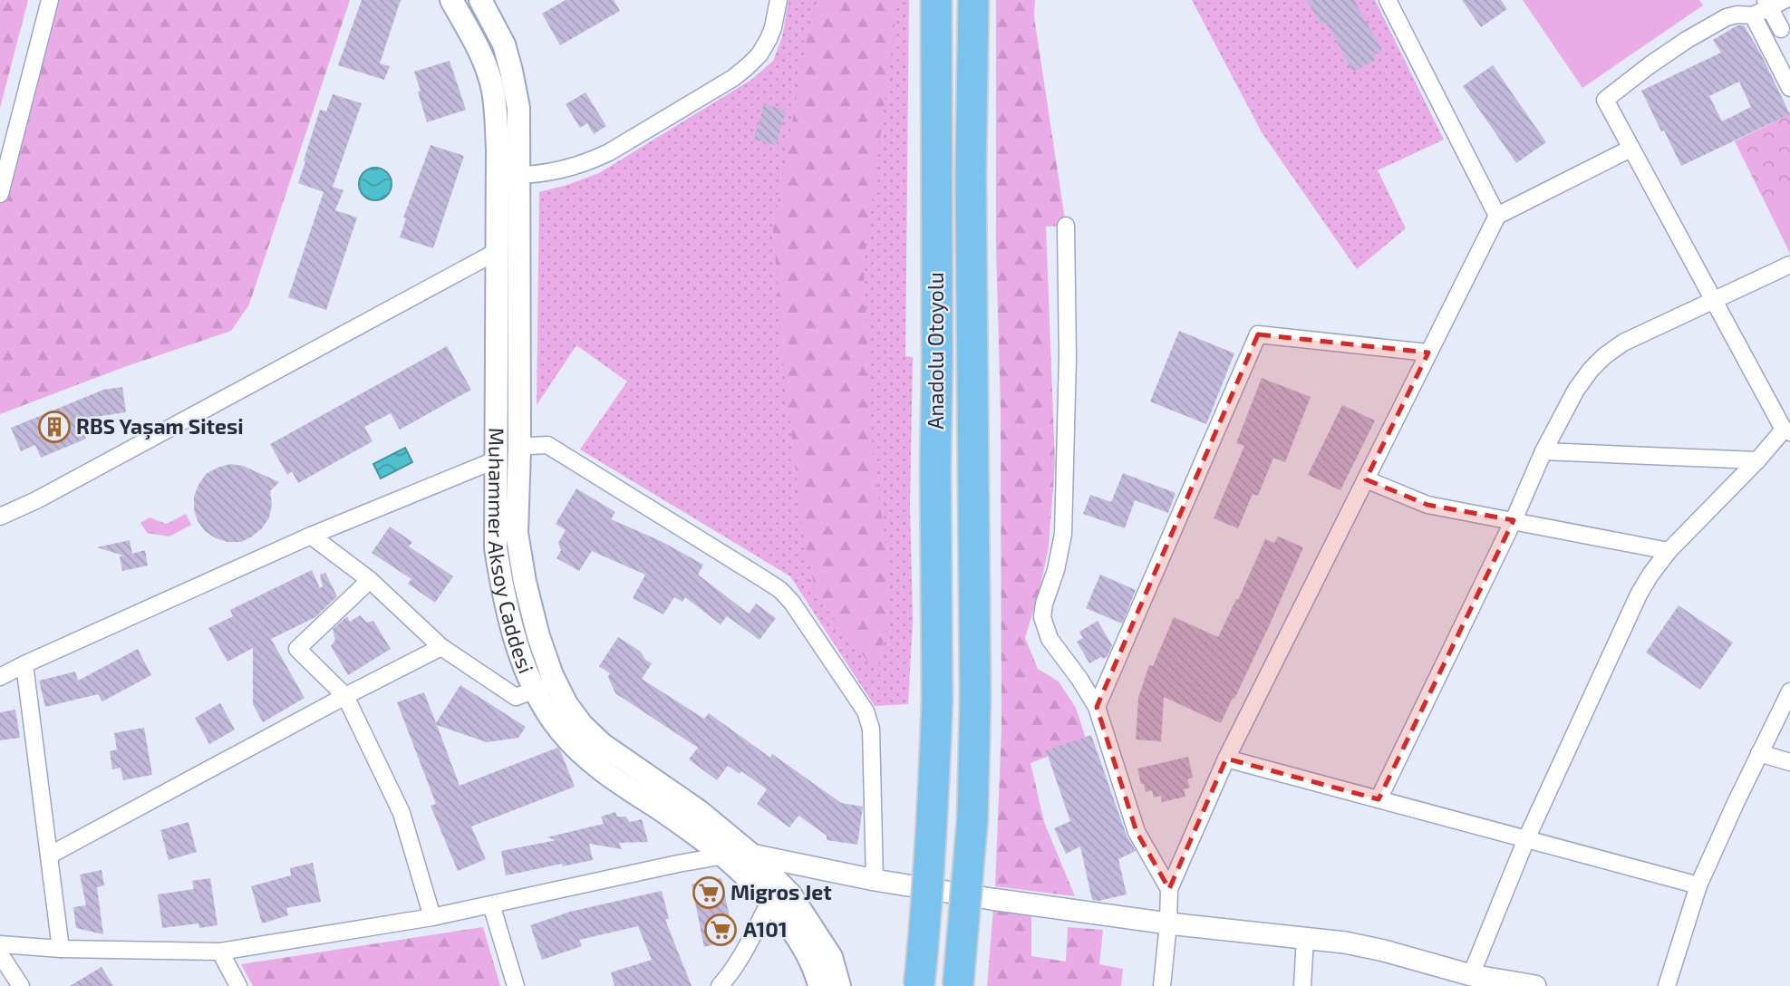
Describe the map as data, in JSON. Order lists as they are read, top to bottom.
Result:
{
  "streets": {
    "highway": ["Anadolu Otoyolu"],
    "main road": ["Muhammer Aksoy Caddesi"]
  },
  "places": {
    "building": ["RBS Yaşam Sitesi"],
    "supermarket": ["Migros Jet", "A101"]
  }
}
